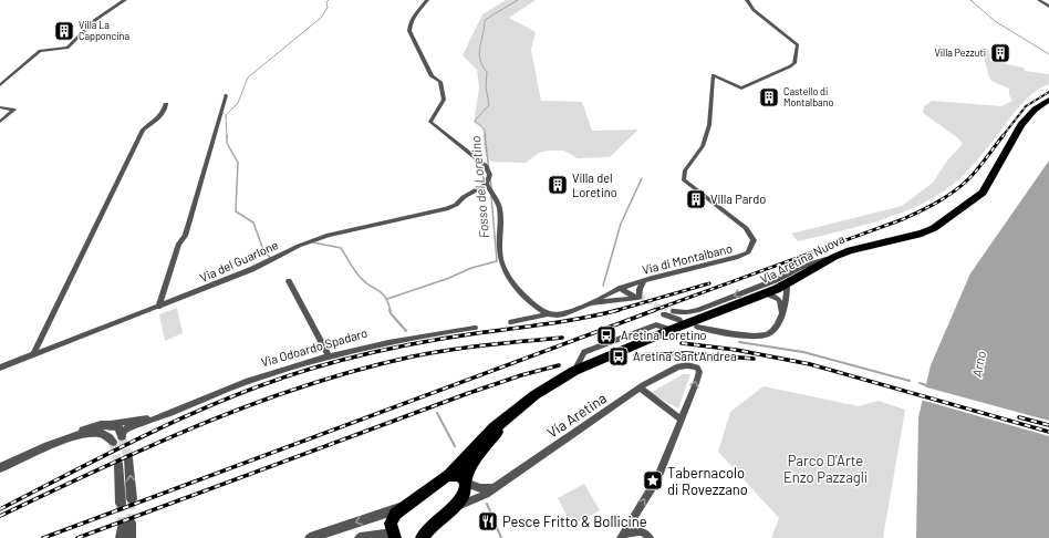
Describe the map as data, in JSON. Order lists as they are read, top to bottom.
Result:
{
  "streets": {
    "main road": ["Via Aretina Nuova"],
    "street": [
      "Via di Montalbano",
      "Via del Guarlone",
      "Via Odoardo Spadaro",
      "Via Aretina"
    ]
  },
  "crossings": [
    ["Via Aretina Nuova", "Via Aretina"]
  ],
  "water": ["Fosso del Loretino", "Arno"],
  "parks": ["Parco D'Arte Enzo Pazzagli"],
  "places": {
    "building": [
      "Villa La Capponcina",
      "Villa Pezzuti",
      "Castello di Montalbano",
      "Villa del Loretino",
      "Villa Pardo"
    ],
    "bus stop": ["Aretina Loretino", "Aretina Sant'Andrea"],
    "place": ["Tabernacolo di Rovezzano"],
    "restaurant": ["Pesce Fritto & Bollicine"]
  }
}
